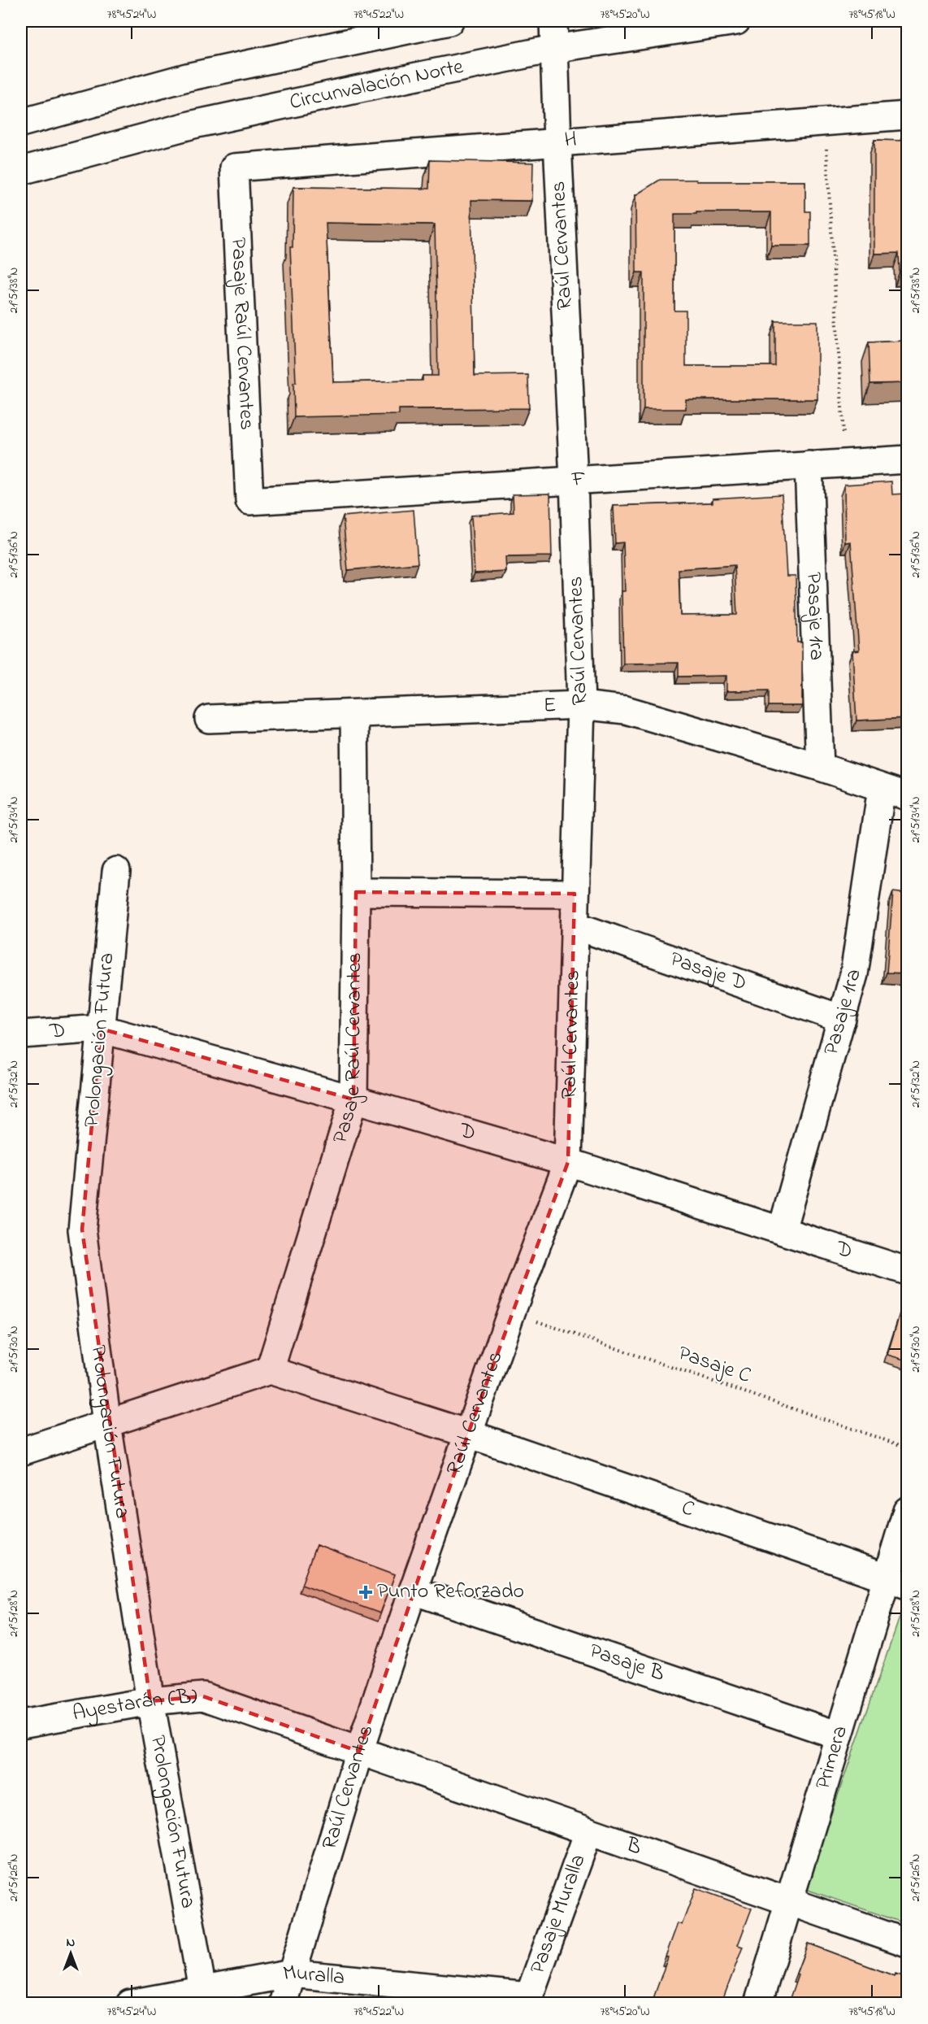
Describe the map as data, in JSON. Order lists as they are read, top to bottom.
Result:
{
  "streets": {
    "main road": [
      "Circunvalación Norte",
      "H",
      "Raúl Cervantes",
      "Pasaje Raúl Cervantes",
      "F",
      "Pasaje 1ra",
      "E",
      "Pasaje D",
      "D",
      "Prolongación Futura",
      "C",
      "Pasaje B",
      "Ayestarán (B)",
      "Primera",
      "B",
      "Pasaje Muralla",
      "Muralla"
    ],
    "path": ["Pasaje C"]
  },
  "crossings": [
    ["Circunvalación Norte", "Raúl Cervantes"],
    ["H", "Raúl Cervantes"],
    ["H", "Pasaje Raúl Cervantes"],
    ["Raúl Cervantes", "F"],
    ["Raúl Cervantes", "E"],
    ["Raúl Cervantes", "Pasaje D"],
    ["Raúl Cervantes", "D"],
    ["Raúl Cervantes", "Pasaje C"],
    ["Raúl Cervantes", "C"],
    ["Raúl Cervantes", "Pasaje B"],
    ["Raúl Cervantes", "Ayestarán (B)"],
    ["Raúl Cervantes", "B"],
    ["Raúl Cervantes", "Muralla"],
    ["Pasaje Raúl Cervantes", "F"],
    ["Pasaje Raúl Cervantes", "E"],
    ["Pasaje Raúl Cervantes", "D"],
    ["Pasaje Raúl Cervantes", "C"],
    ["F", "Pasaje 1ra"],
    ["Pasaje 1ra", "E"],
    ["Pasaje 1ra", "Pasaje D"],
    ["Pasaje 1ra", "D"],
    ["D", "Prolongación Futura"],
    ["Prolongación Futura", "Ayestarán (B)"],
    ["Prolongación Futura", "Muralla"],
    ["C", "Primera"],
    ["Pasaje B", "Primera"],
    ["Ayestarán (B)", "B"],
    ["Primera", "B"],
    ["B", "Pasaje Muralla"],
    ["Pasaje Muralla", "Muralla"]
  ],
  "places": {
    "health": ["Punto Reforzado"]
  },
  "north": "top",
  "coordinates": [
    "78°45'24\"W",
    "78°45'22\"W",
    "78°45'20\"W",
    "78°45'18\"W",
    "21°51'38\"N",
    "21°51'36\"N",
    "21°51'34\"N",
    "21°51'32\"N",
    "21°51'30\"N",
    "21°51'28\"N",
    "21°51'26\"N"
  ]
}
